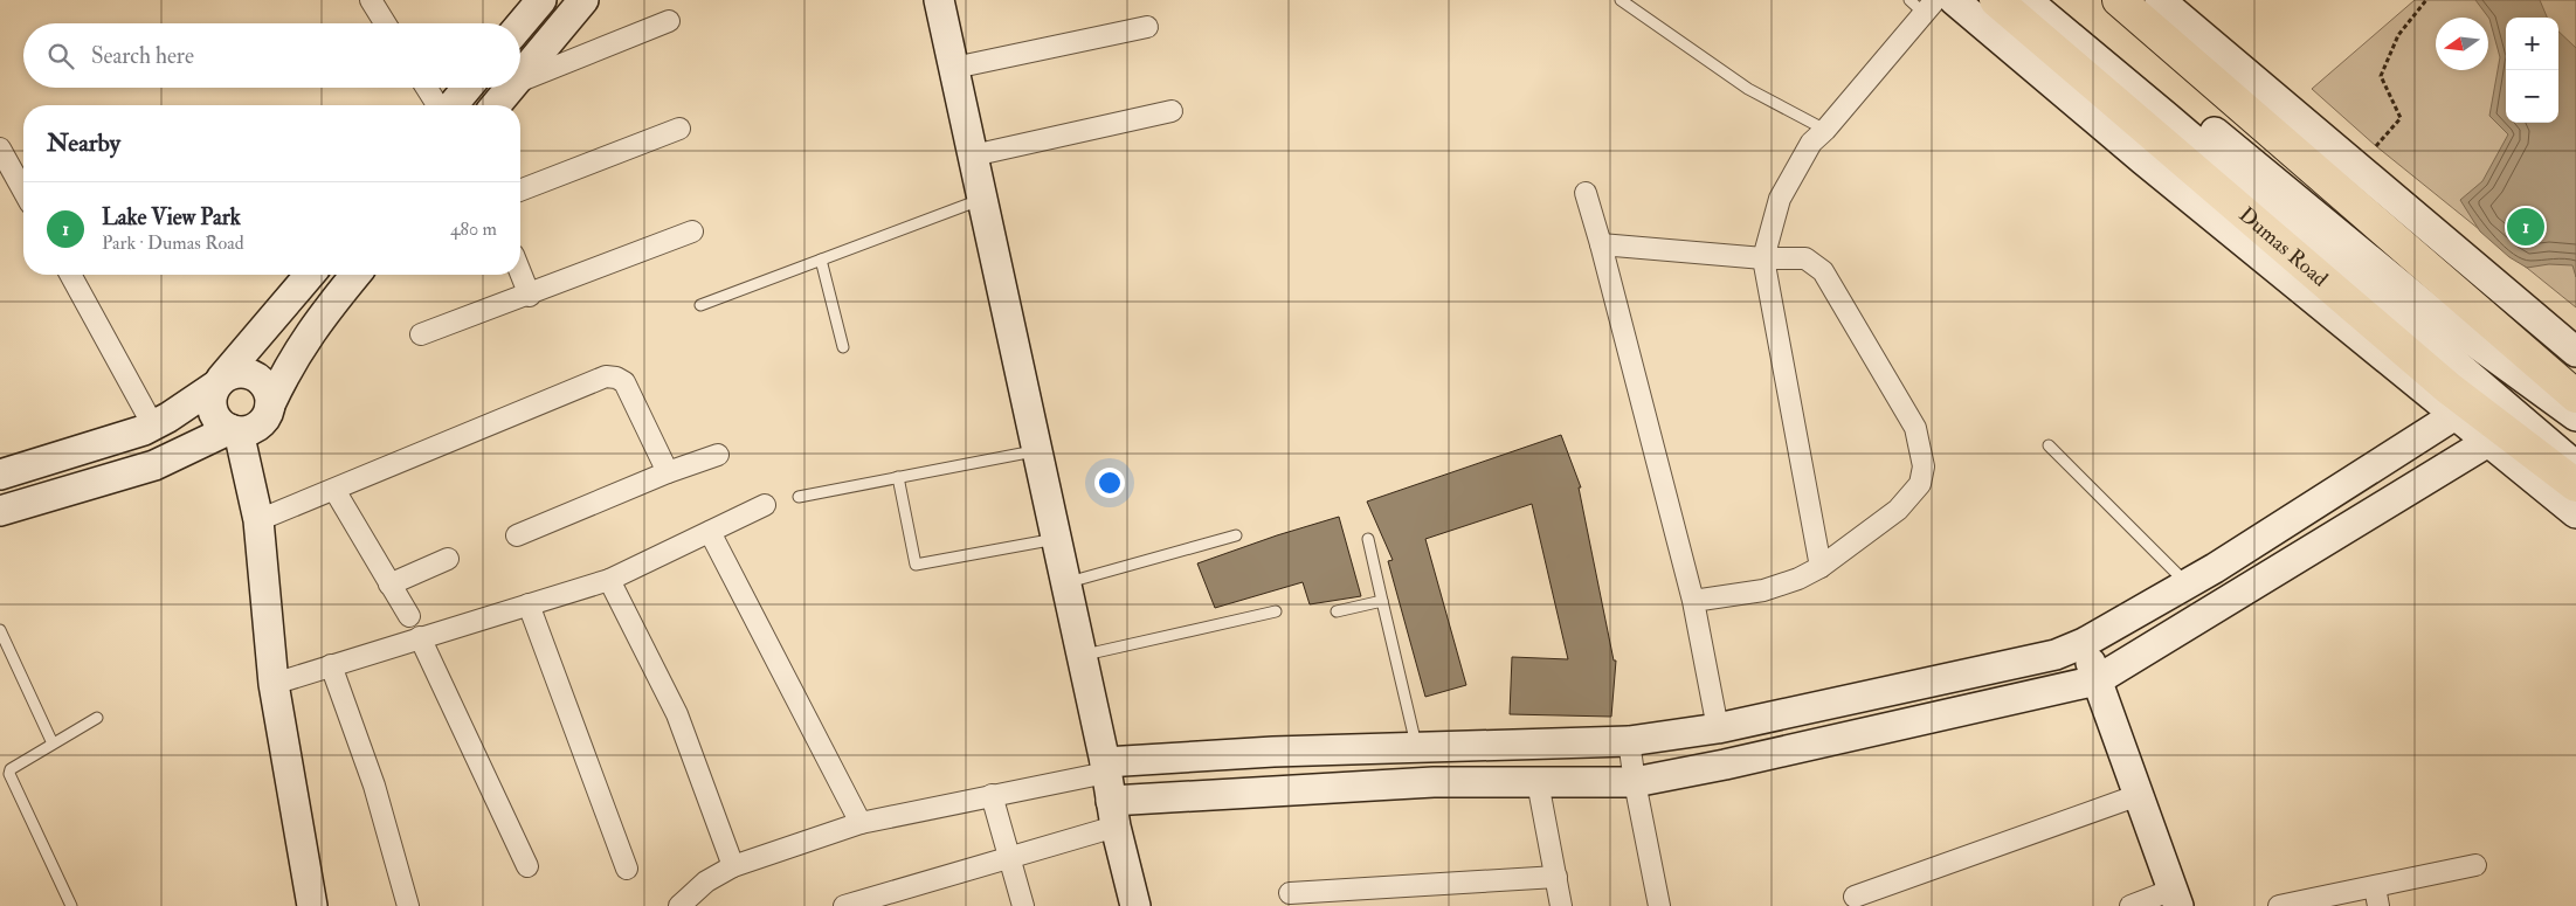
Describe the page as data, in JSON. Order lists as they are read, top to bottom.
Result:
{
  "streets": {
    "main road": ["Dumas Road"]
  },
  "north": "left",
  "page": {
    "map_buttons": ["+", "−"],
    "search": "Search here",
    "heading": "Nearby",
    "list": [
      {
        "mark": "1",
        "name": "Lake View Park",
        "note": "Park · Dumas Road",
        "value": "480 m"
      }
    ],
    "pins": "1"
  }
}
